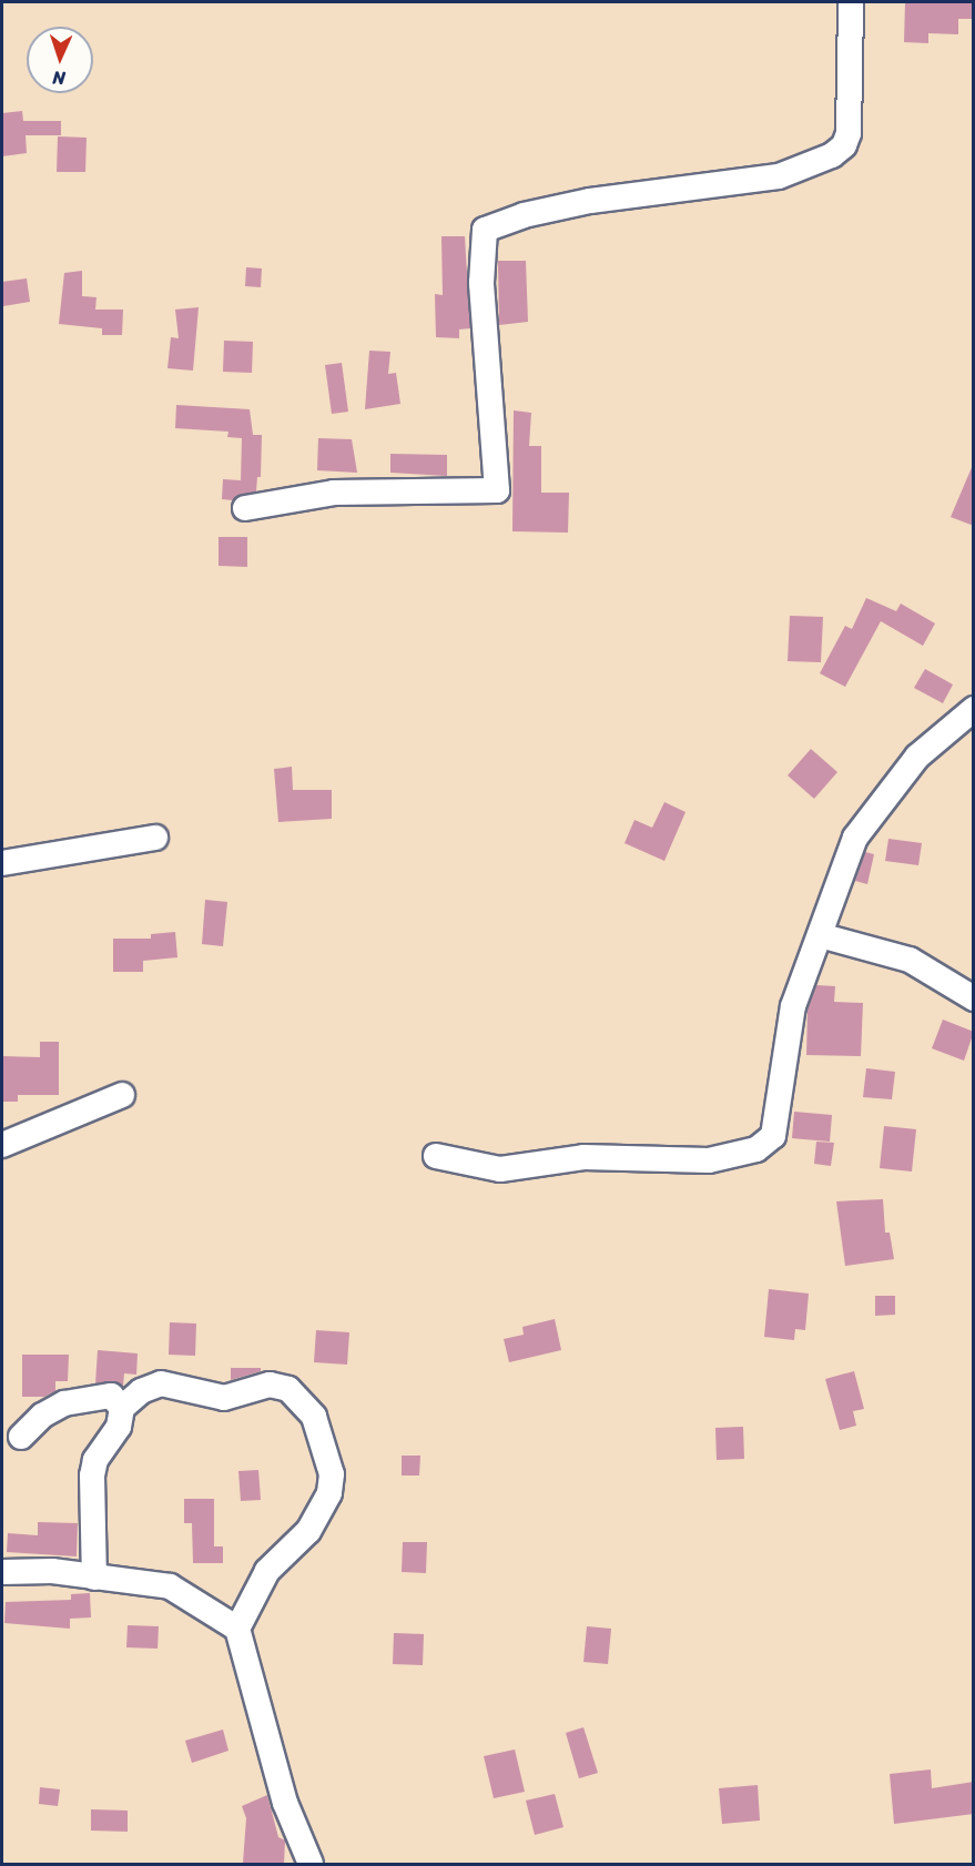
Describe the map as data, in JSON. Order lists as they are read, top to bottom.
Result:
{
  "north": "bottom"
}
